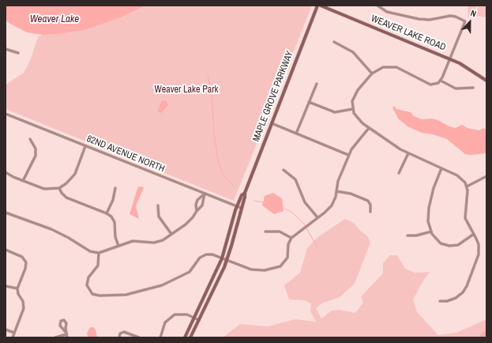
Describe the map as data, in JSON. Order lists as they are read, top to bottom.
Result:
{
  "streets": {
    "main road": ["WEAVER LAKE ROAD", "MAPLE GROVE PARKWAY"],
    "street": ["82ND AVENUE NORTH"]
  },
  "crossings": [
    ["MAPLE GROVE PARKWAY", "82ND AVENUE NORTH"]
  ],
  "water": ["Weaver Lake"],
  "parks": ["Weaver Lake Park"],
  "north": "top"
}
